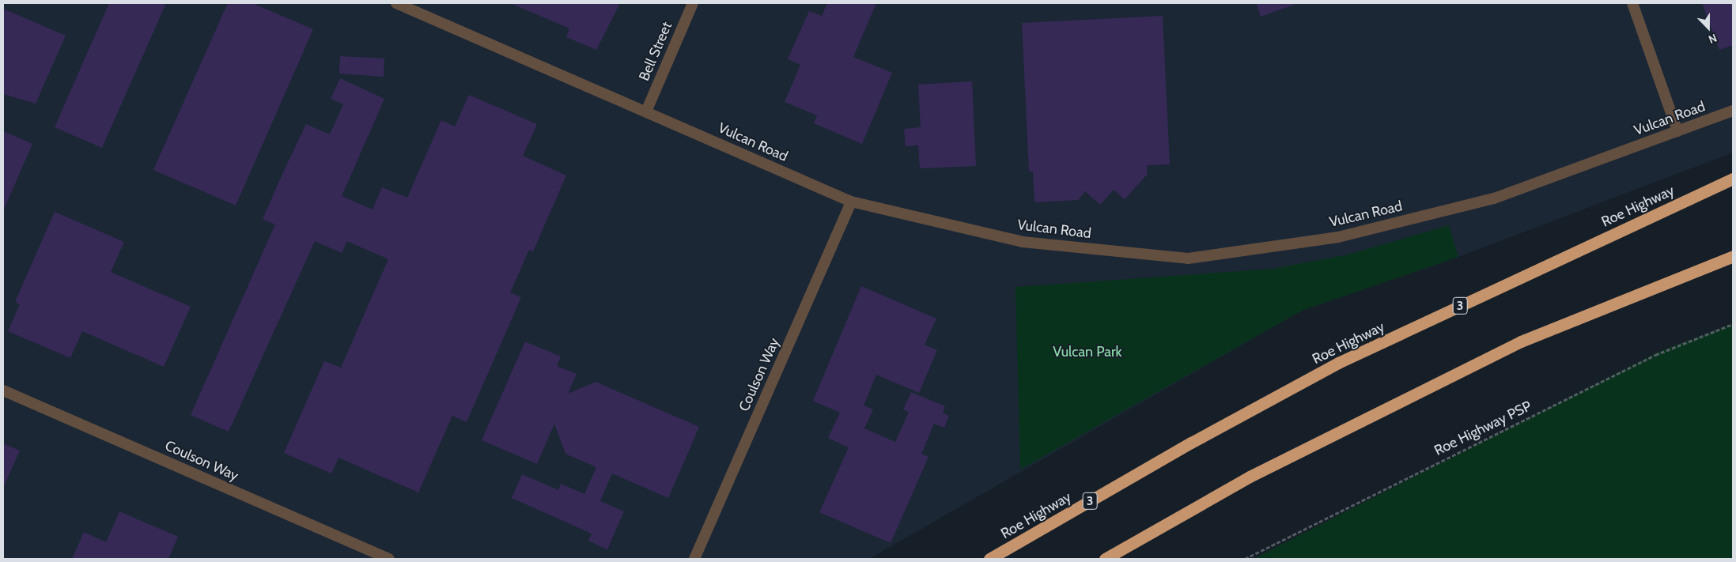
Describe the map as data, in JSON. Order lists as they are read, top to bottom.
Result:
{
  "streets": {
    "highway": ["Roe Highway", "3"],
    "street": ["Bell Street", "Vulcan Road", "Coulson Way"],
    "path": ["Roe Highway PSP"]
  },
  "crossings": [
    ["Bell Street", "Vulcan Road"],
    ["Vulcan Road", "Coulson Way"]
  ],
  "parks": ["Vulcan Park"],
  "north": "bottom"
}
